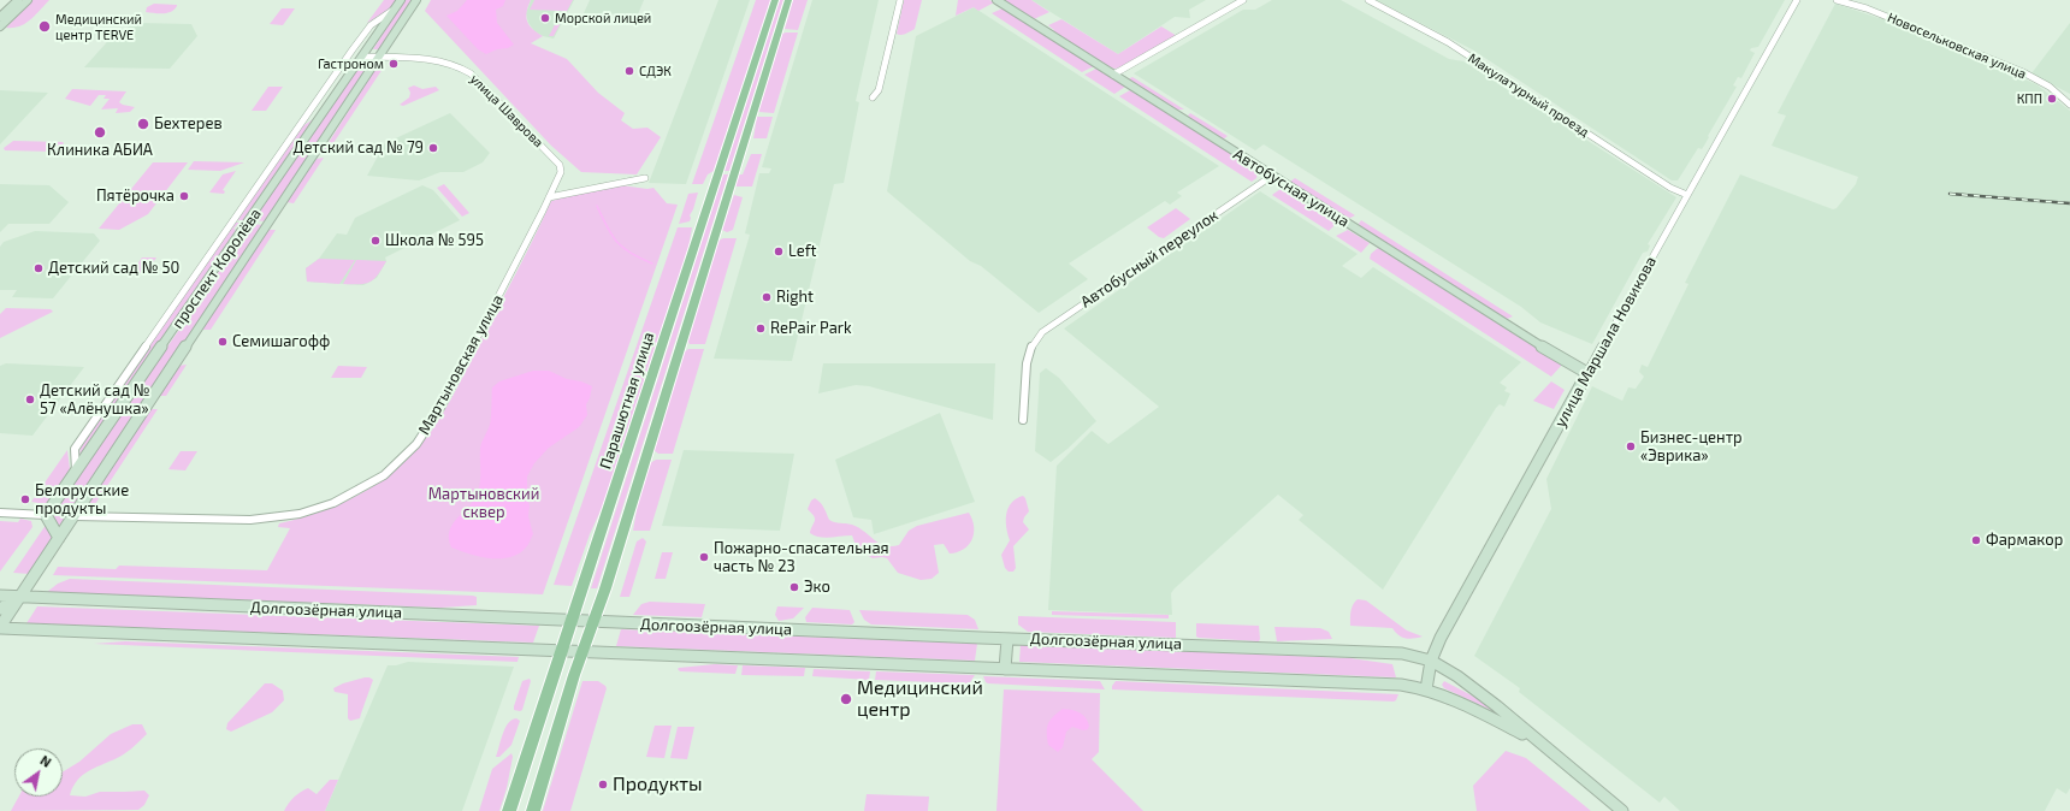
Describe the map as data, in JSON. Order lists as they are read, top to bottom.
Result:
{
  "streets": {
    "main road": ["Парашютная улица"],
    "street": [
      "Новосельковская улица",
      "Макулатурный проезд",
      "улица Шаврова",
      "Автобусная улица",
      "Автобусный переулок",
      "проспект Королёва",
      "улица Маршала Новикова",
      "Мартыновская улица",
      "Долгоозёрная улица"
    ]
  },
  "crossings": [
    ["Макулатурный проезд", "улица Маршала Новикова"],
    ["улица Шаврова", "проспект Королёва"],
    ["улица Шаврова", "Мартыновская улица"],
    ["Автобусная улица", "Автобусный переулок"],
    ["Автобусная улица", "улица Маршала Новикова"],
    ["проспект Королёва", "Мартыновская улица"],
    ["проспект Королёва", "Долгоозёрная улица"],
    ["улица Маршала Новикова", "Долгоозёрная улица"],
    ["Парашютная улица", "Долгоозёрная улица"]
  ],
  "parks": ["Мартыновский сквер"],
  "places": [
    "Морской лицей",
    "Медицинский центр TERVE",
    "Гастроном",
    "СДЭК",
    "КПП",
    "Бехтерев",
    "Клиника АБИА",
    "Детский сад № 79",
    "Пятёрочка",
    "Школа № 595",
    "Left",
    "Детский сад № 50",
    "Right",
    "RePair Park",
    "Семишагофф",
    "Детский сад № 57 «Алёнушка»",
    "Бизнес-центр «Эврика»",
    "Белорусские продукты",
    "Фармакор",
    "Пожарно-спасательная часть № 23",
    "Эко",
    "Медицинский центр",
    "Продукты"
  ],
  "north": "top right"
}
